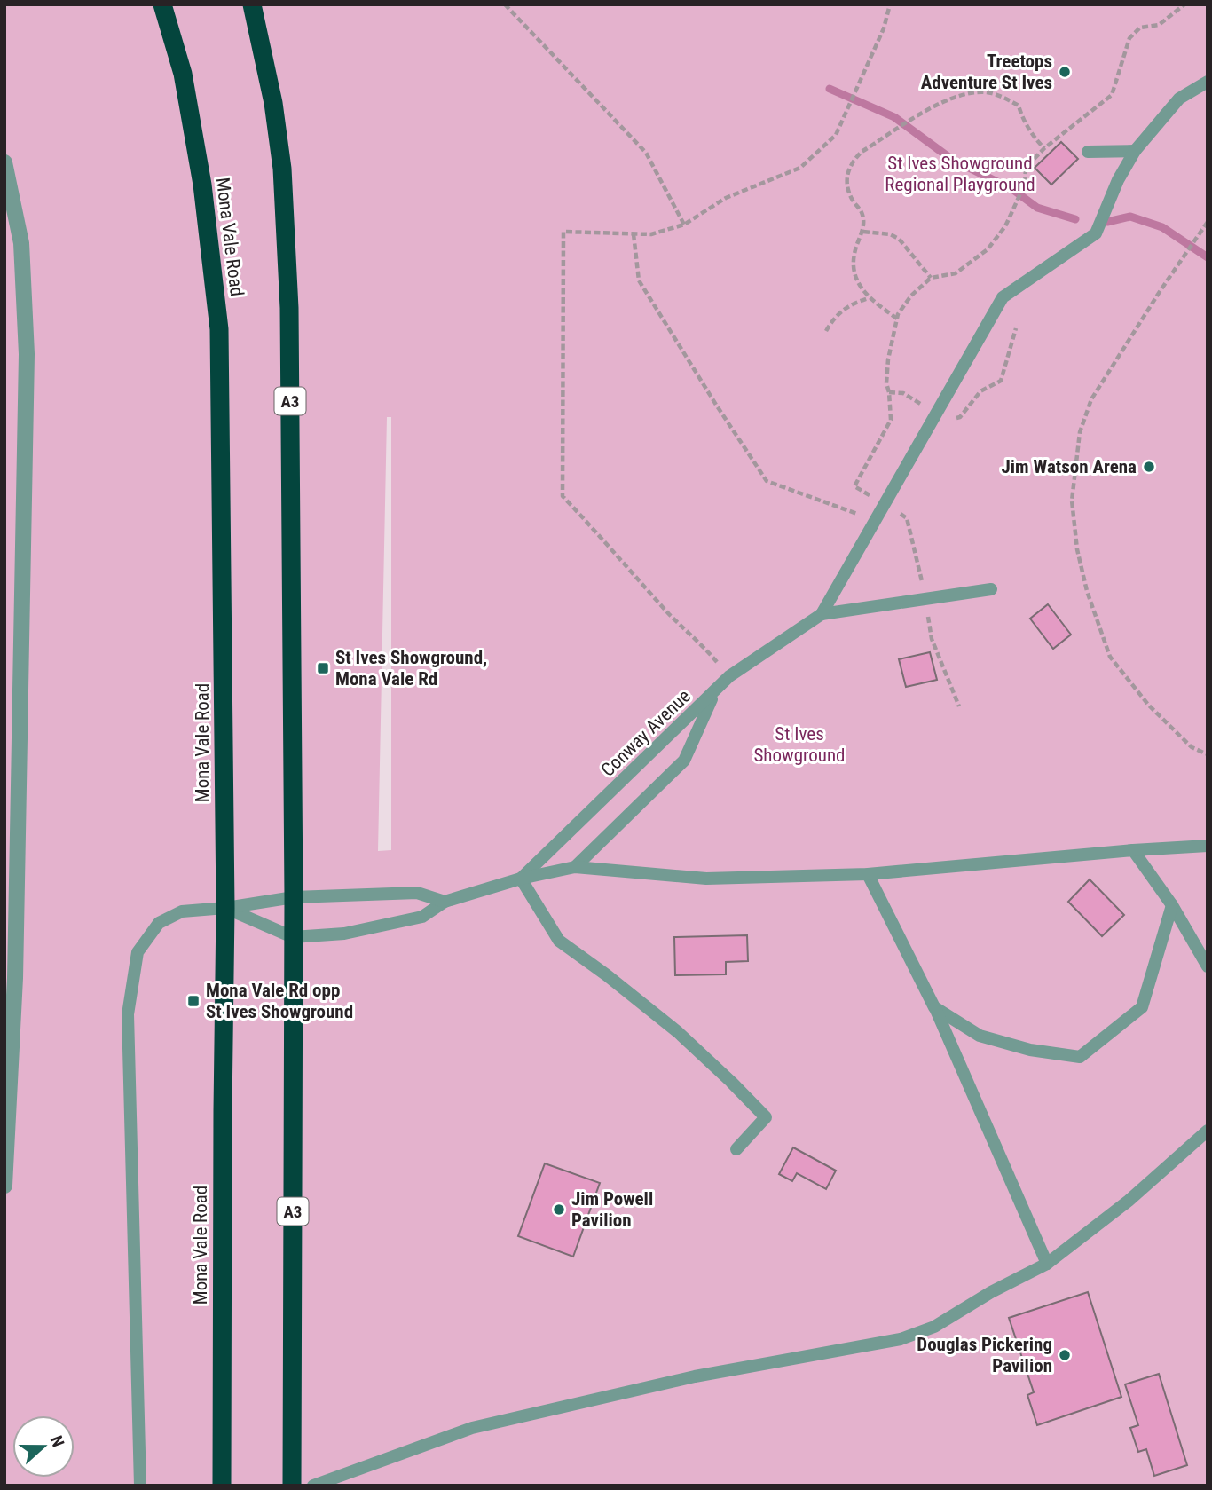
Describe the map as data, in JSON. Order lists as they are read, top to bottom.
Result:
{
  "streets": {
    "highway": ["Mona Vale Road", "A3"],
    "lane": ["Conway Avenue"]
  },
  "parks": ["St Ives Showground Regional Playground", "St Ives Showground"],
  "places": {
    "other": [
      "Treetops Adventure St Ives",
      "Jim Watson Arena",
      "Jim Powell Pavilion",
      "Douglas Pickering Pavilion"
    ],
    "transit": ["St Ives Showground, Mona Vale Rd", "Mona Vale Rd opp St Ives Showground"]
  },
  "north": "right"
}
